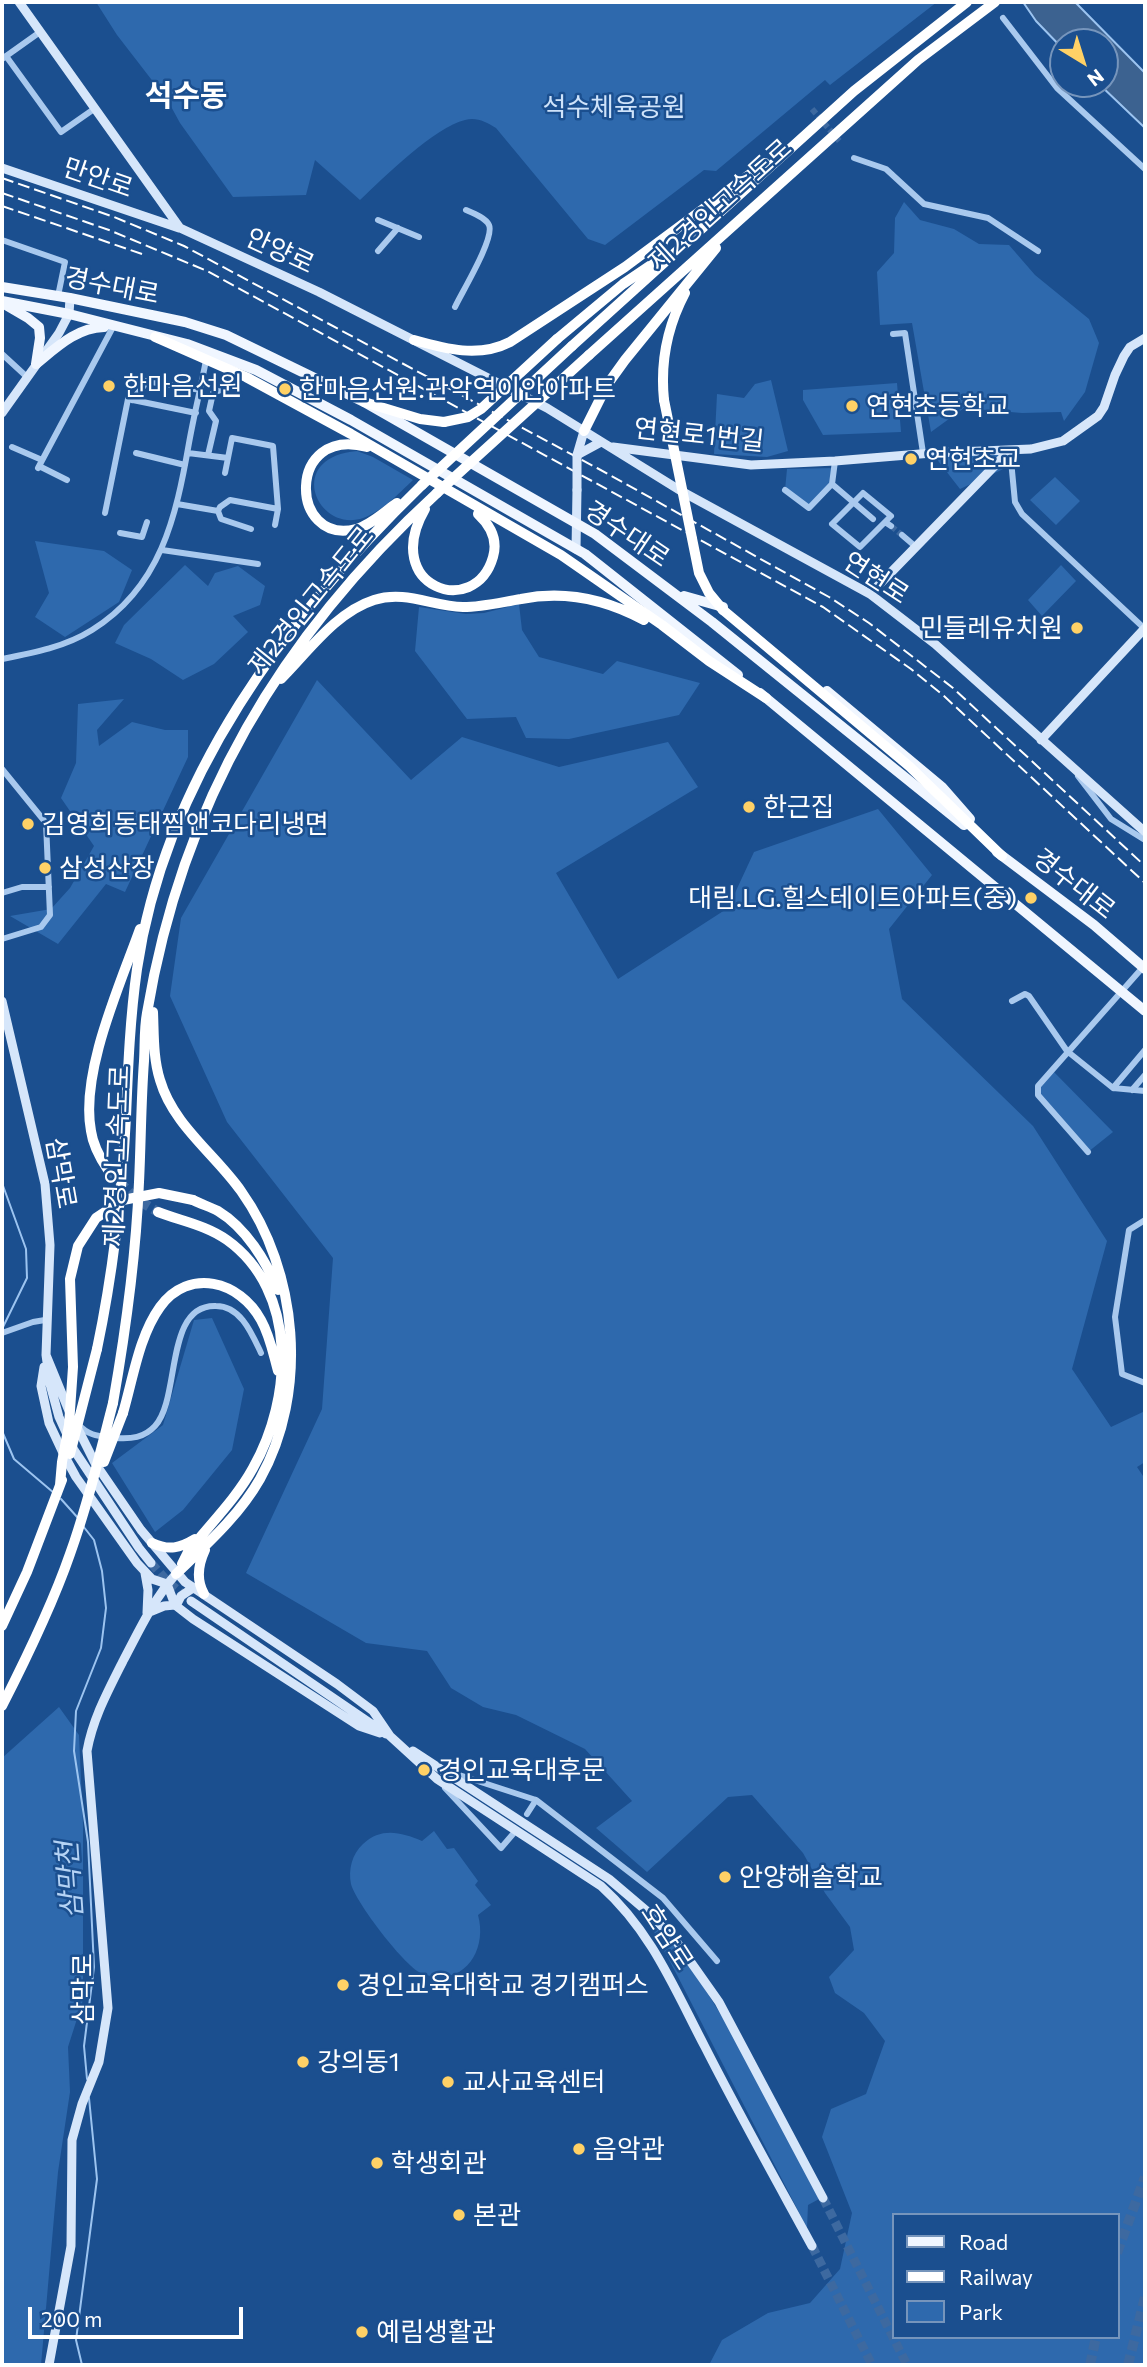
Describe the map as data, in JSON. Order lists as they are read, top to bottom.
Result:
{
  "streets": {
    "highway": ["제2경인고속도로"],
    "main road": ["경수대로"],
    "street": [
      "만안로",
      "안양로",
      "연현로1번길",
      "연현로",
      "삼막로",
      "호암로"
    ]
  },
  "crossings": [
    ["만안로", "안양로"],
    ["안양로", "연현로"],
    ["연현로1번길", "연현로"],
    ["삼막로", "호암로"]
  ],
  "districts": ["석수동"],
  "water": ["삼막천"],
  "parks": ["석수체육공원"],
  "places": [
    "한마음선원",
    "한마음선원.관악역이안아파트",
    "연현초등학교",
    "연현초교",
    "민들레유치원",
    "한근집",
    "김영희동태찜앤코다리냉면",
    "삼성산장",
    "대림.LG.힐스테이트아파트(중)",
    "경인교육대후문",
    "안양해솔학교",
    "경인교육대학교 경기캠퍼스",
    "강의동1",
    "교사교육센터",
    "음악관",
    "학생회관",
    "본관",
    "예림생활관"
  ],
  "legend": ["Road", "Railway", "Park"],
  "scale_bar": "200 m",
  "north": "bottom right"
}
